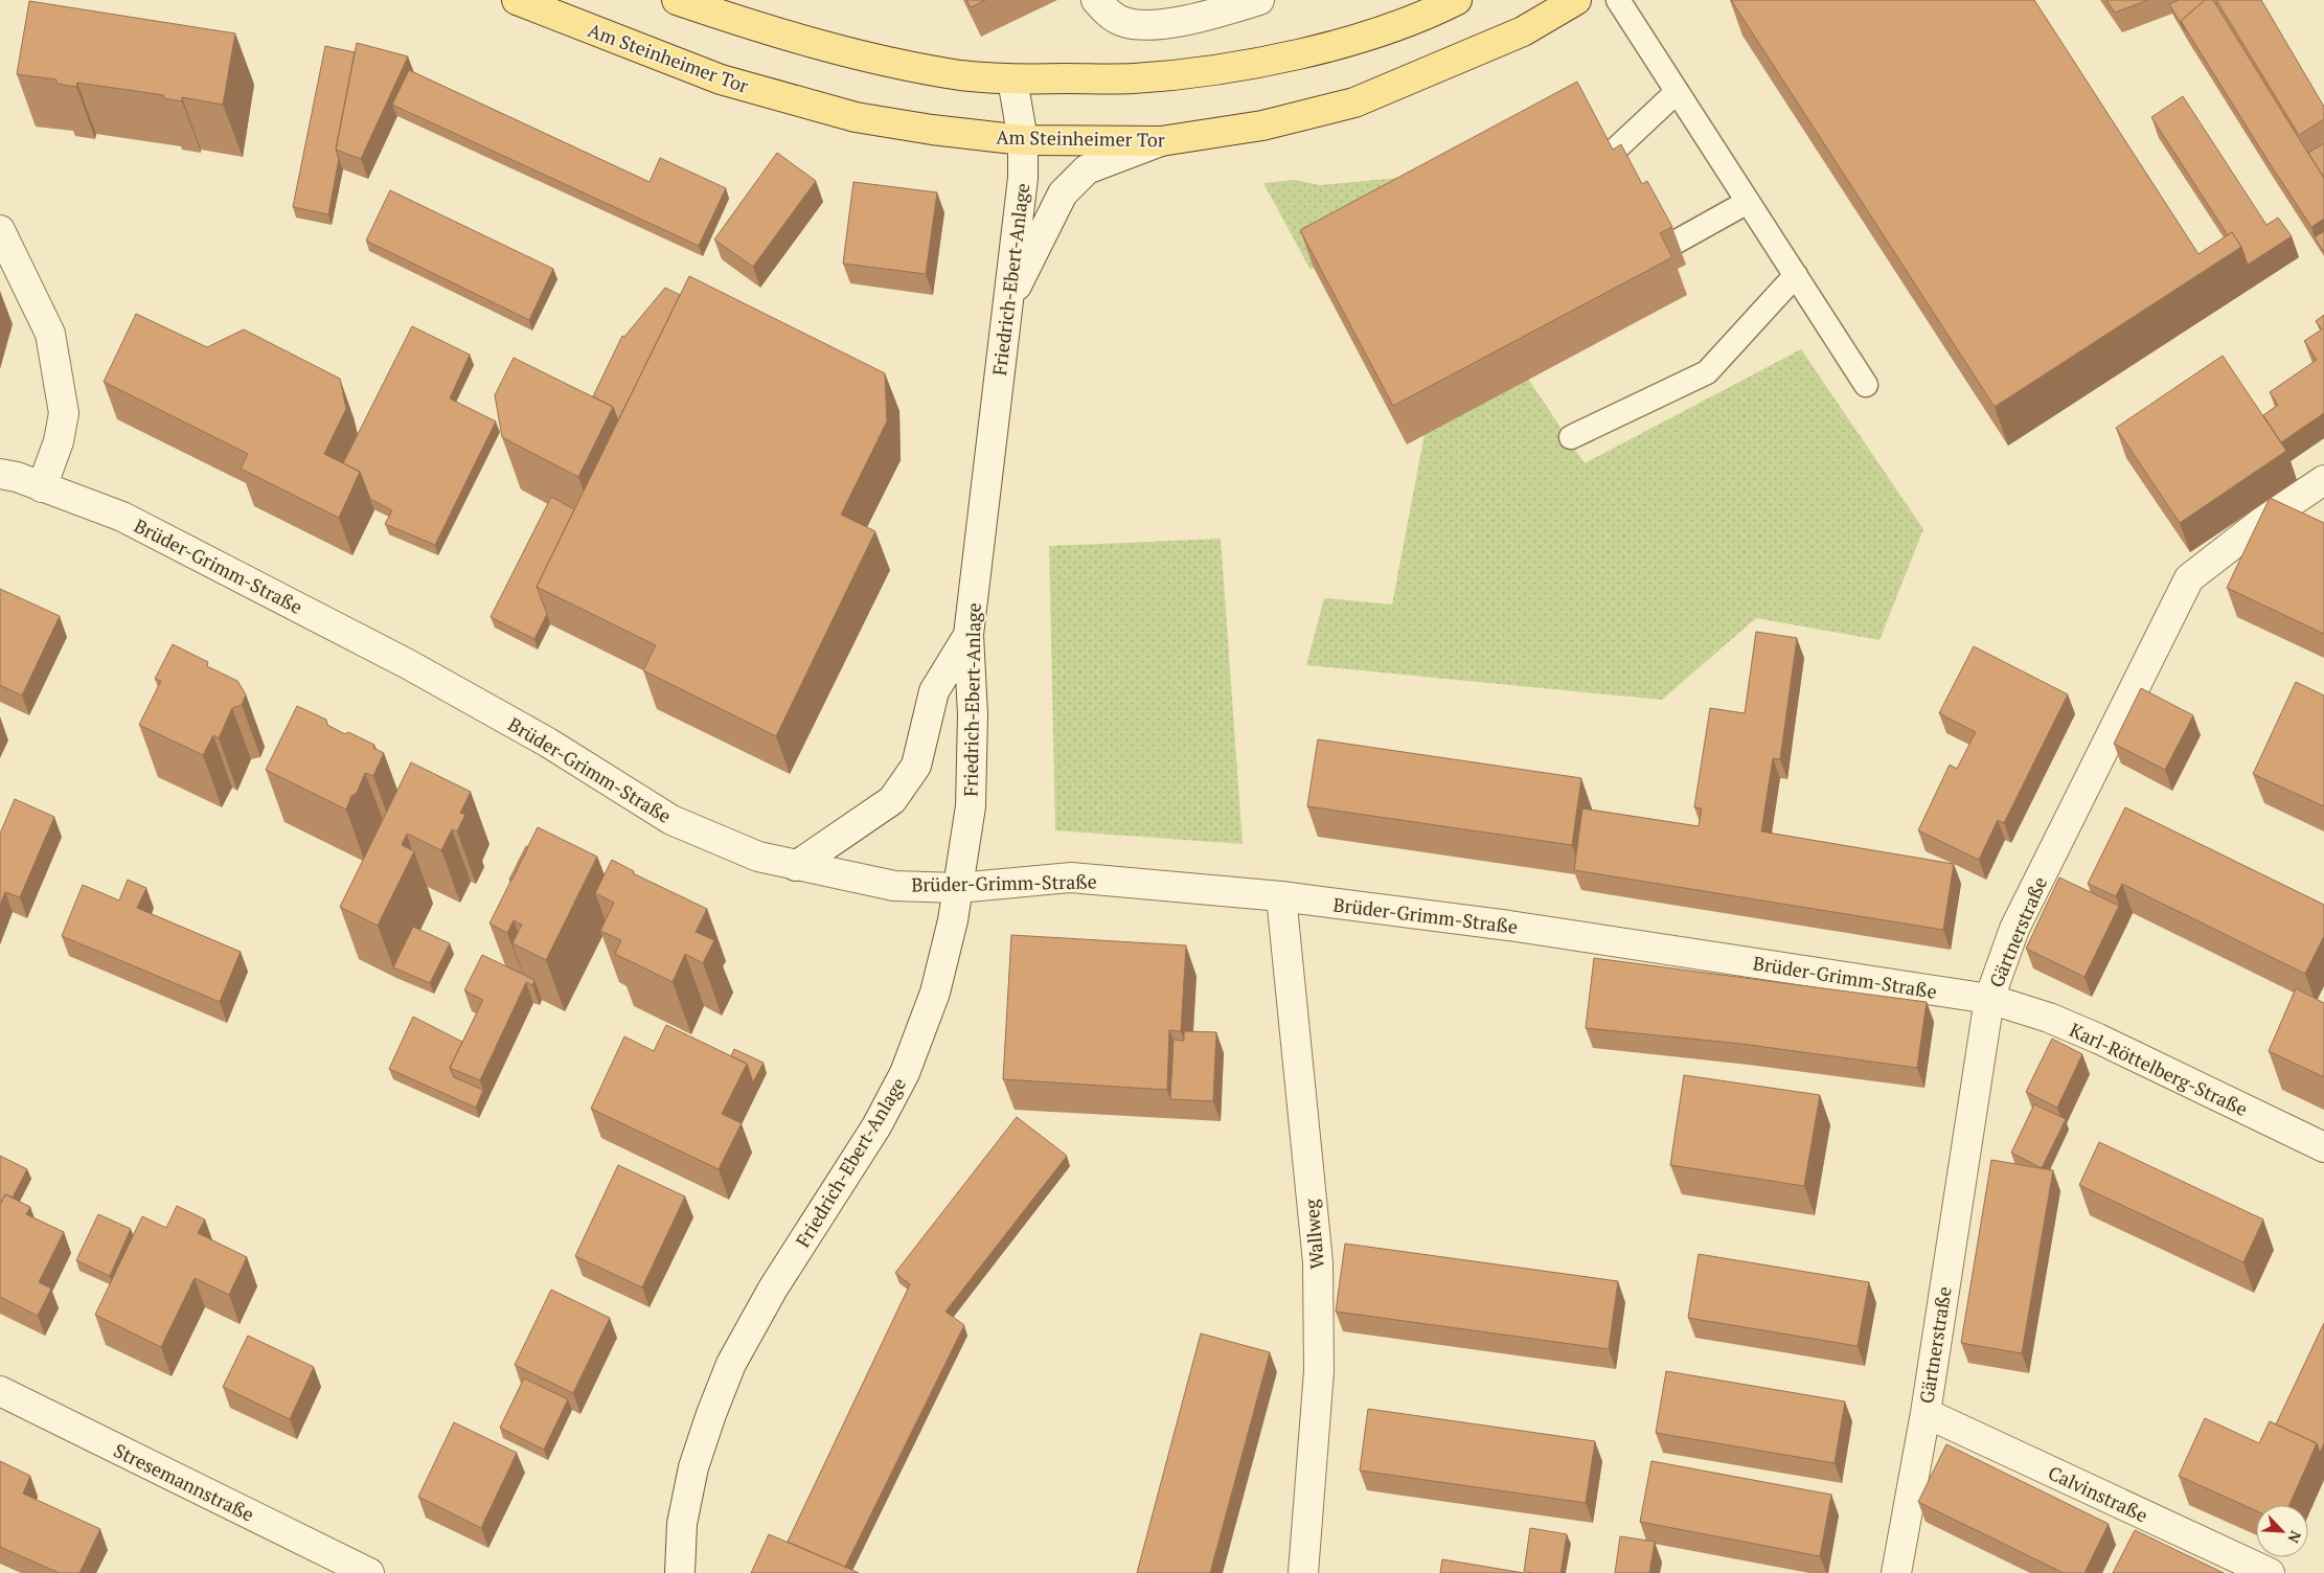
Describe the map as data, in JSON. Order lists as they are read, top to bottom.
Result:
{
  "streets": {
    "main road": ["Am Steinheimer Tor"],
    "street": [
      "Friedrich-Ebert-Anlage",
      "Brüder-Grimm-Straße",
      "Gärtnerstraße",
      "Karl-Röttelberg-Straße",
      "Wallweg",
      "Stresemannstraße",
      "Calvinstraße"
    ]
  },
  "crossings": [
    ["Am Steinheimer Tor", "Friedrich-Ebert-Anlage"],
    ["Friedrich-Ebert-Anlage", "Brüder-Grimm-Straße"],
    ["Brüder-Grimm-Straße", "Gärtnerstraße"],
    ["Brüder-Grimm-Straße", "Karl-Röttelberg-Straße"],
    ["Brüder-Grimm-Straße", "Wallweg"],
    ["Gärtnerstraße", "Karl-Röttelberg-Straße"],
    ["Gärtnerstraße", "Calvinstraße"]
  ],
  "north": "bottom right"
}
